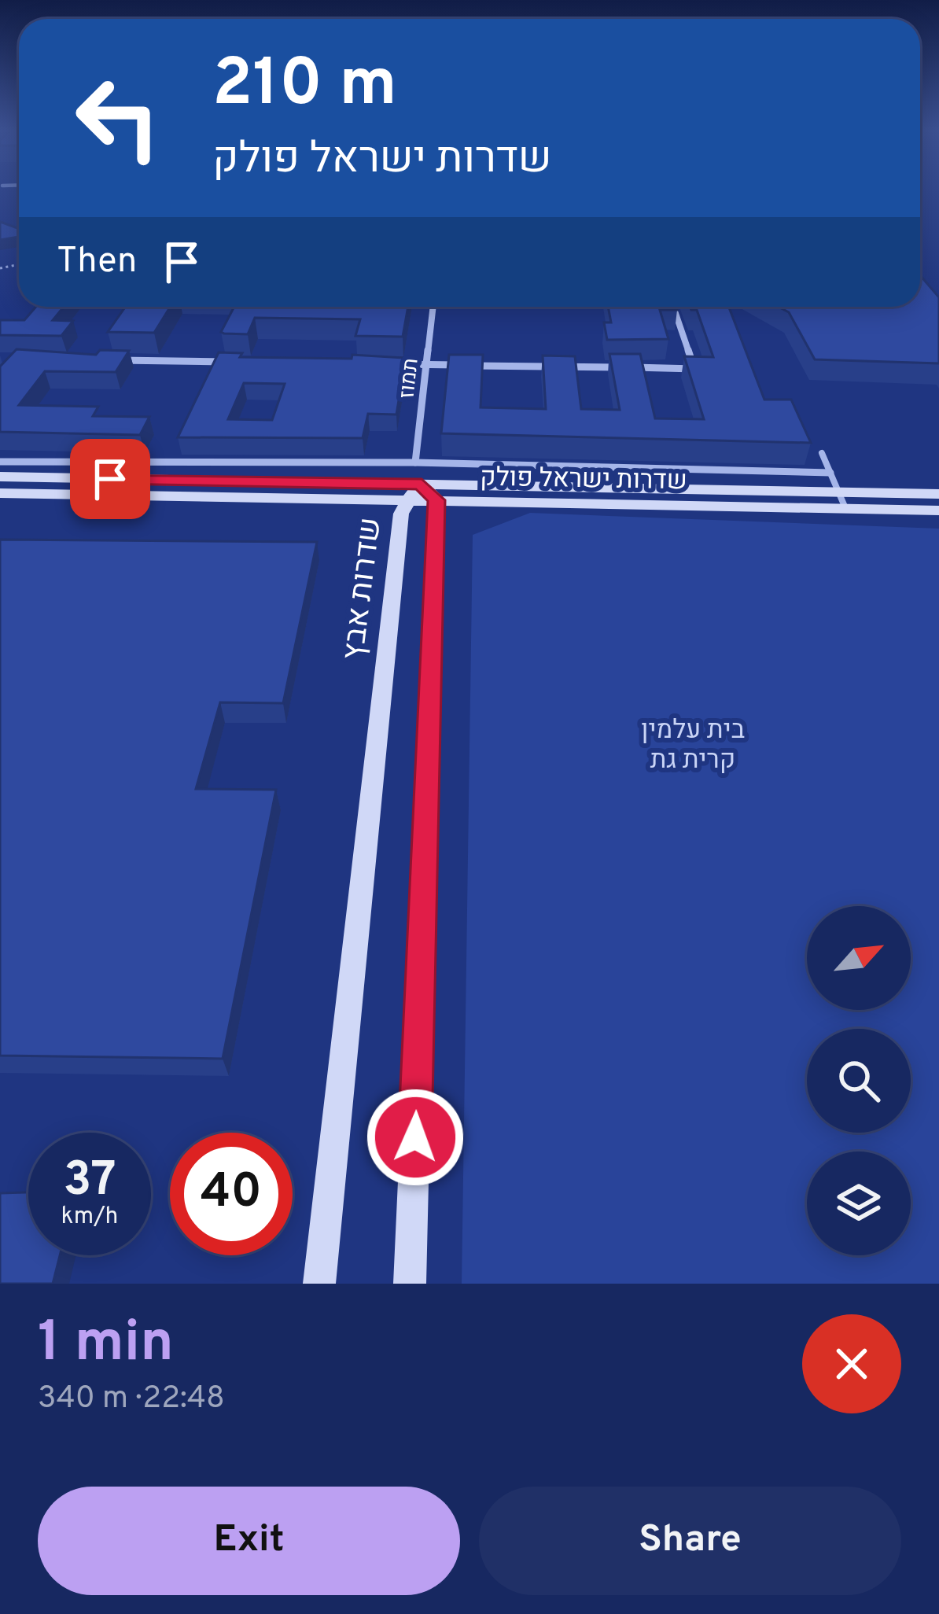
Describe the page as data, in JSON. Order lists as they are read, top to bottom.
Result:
{
  "streets": {
    "street": ["תמוז", "שדרות ישראל פולק", "שדרות אבץ"]
  },
  "crossings": [
    ["תמוז", "שדרות ישראל פולק"],
    ["תמוז", "שדרות אבץ"],
    ["שדרות ישראל פולק", "שדרות אבץ"]
  ],
  "parks": ["בית עלמין קרית גת"],
  "north": "top right",
  "page": {
    "turn": ["210 m", "שדרות ישראל פולק"],
    "then": "Then",
    "speed": "37 km/h",
    "limit": "40",
    "heading": ["1 min", "340 m · 22:48"],
    "buttons": ["Exit", "Share"]
  }
}
